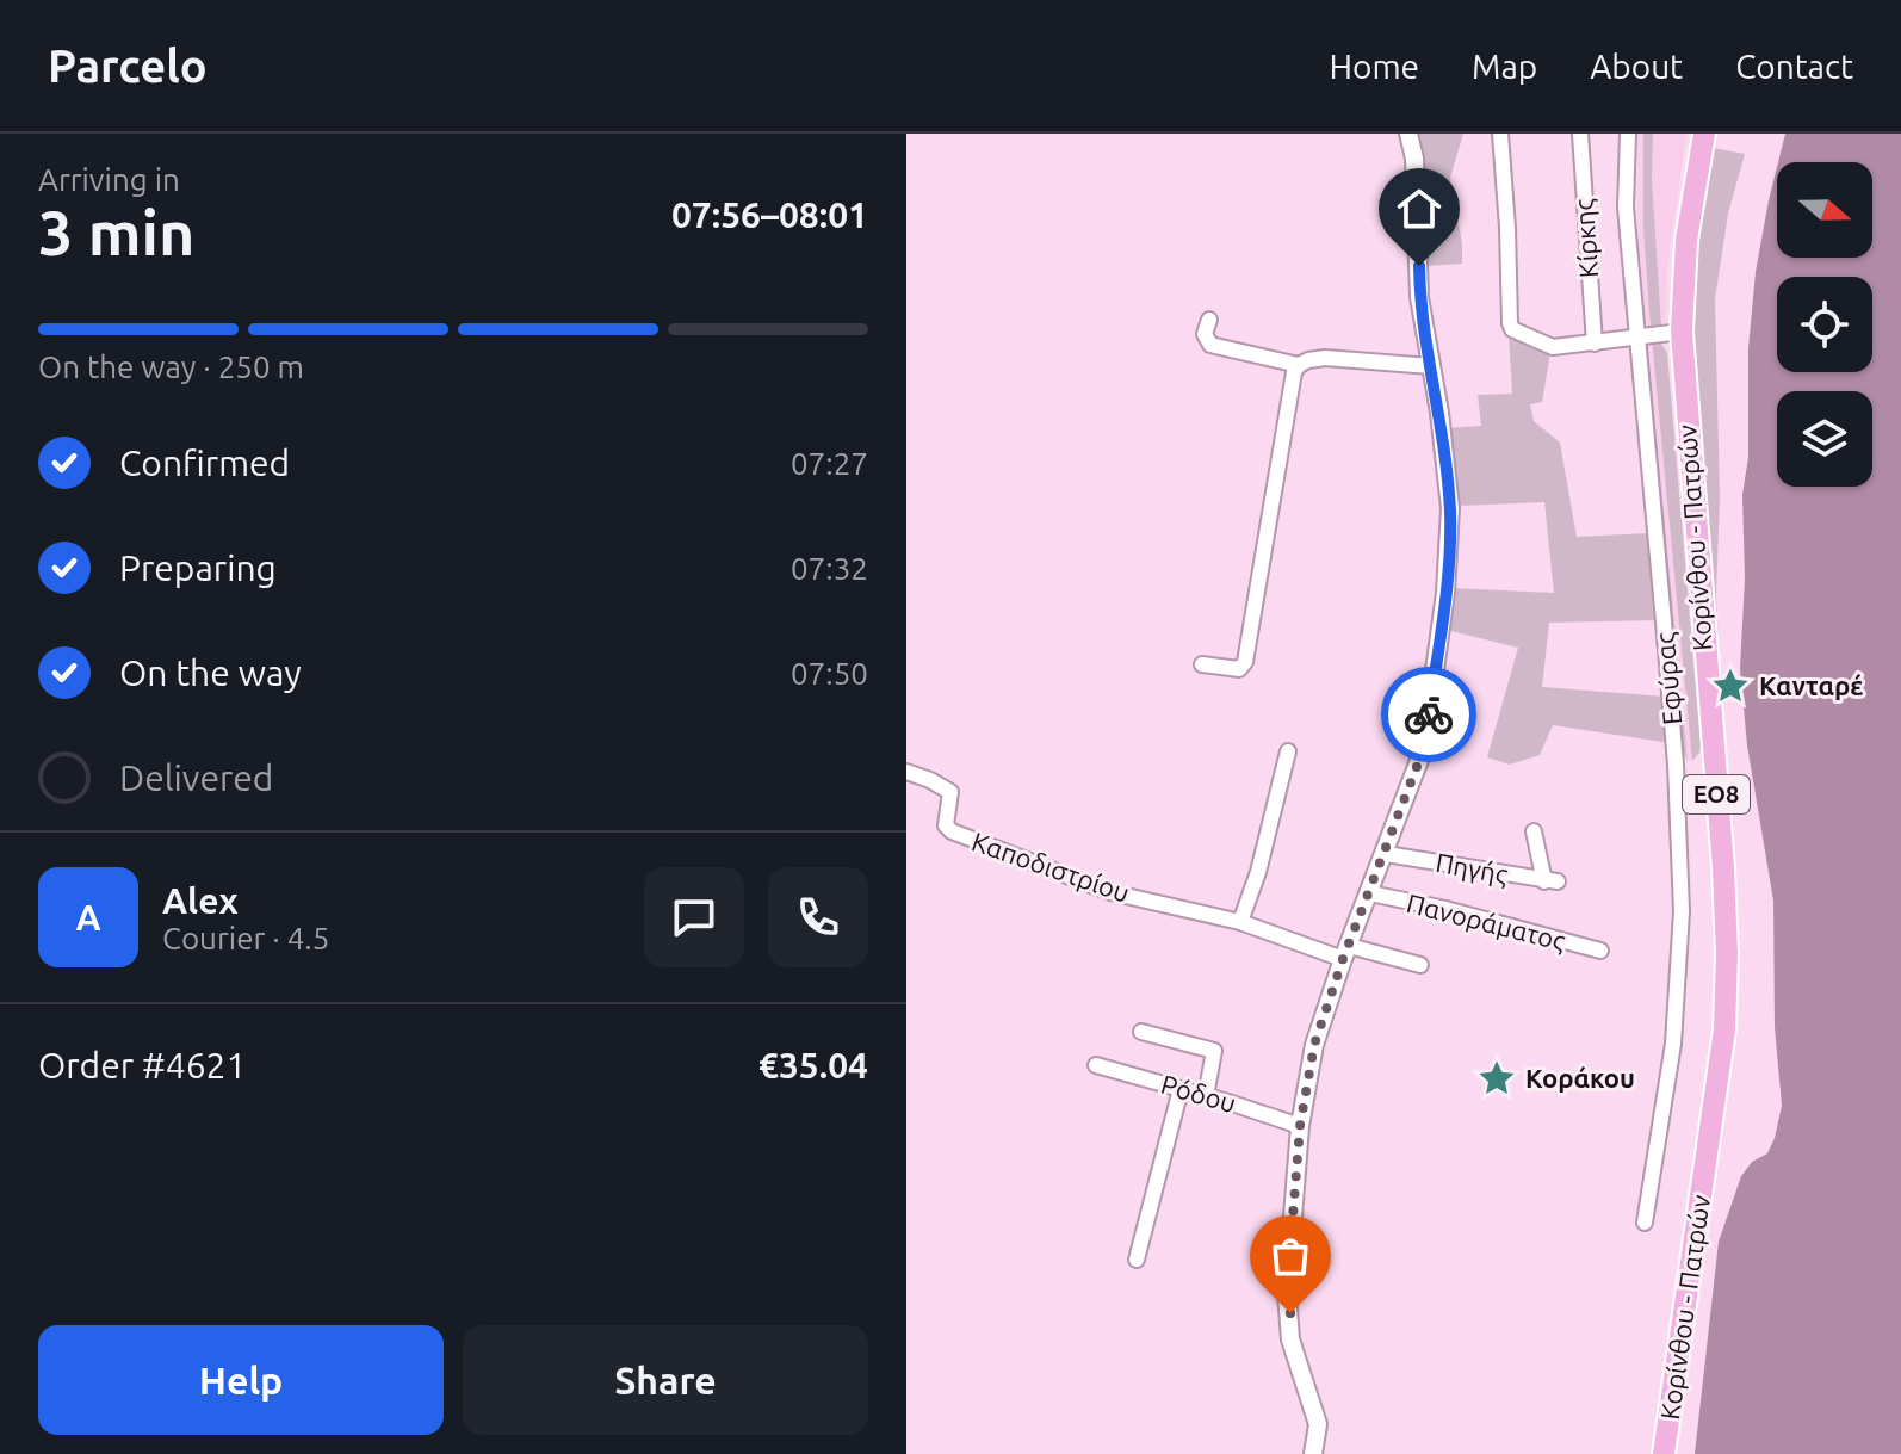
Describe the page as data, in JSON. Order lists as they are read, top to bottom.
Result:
{
  "streets": {
    "main road": ["Κορίνθου - Πατρών", "ΕΟ8"],
    "street": [
      "Κίρκης",
      "Εφύρας",
      "Καποδιστρίου",
      "Πηγής",
      "Πανοράματος",
      "Ρόδου"
    ]
  },
  "places": {
    "place": ["Κανταρέ", "Κοράκου"]
  },
  "north": "right",
  "page": {
    "header": "Parcelo",
    "nav": [
      "Home",
      "Map",
      "About",
      "Contact"
    ],
    "heading": ["3 min", "Arriving in", "07:56–08:01"],
    "panel": [
      "Alex",
      "Courier · 4.5",
      "Order #4621",
      "€35.04"
    ],
    "bar": "On the way · 250 m",
    "list": [
      ["Confirmed", "07:27"],
      ["Preparing", "07:32"],
      ["On the way", "07:50"],
      "Delivered"
    ],
    "round": "A",
    "buttons": ["Help", "Share"]
  }
}
